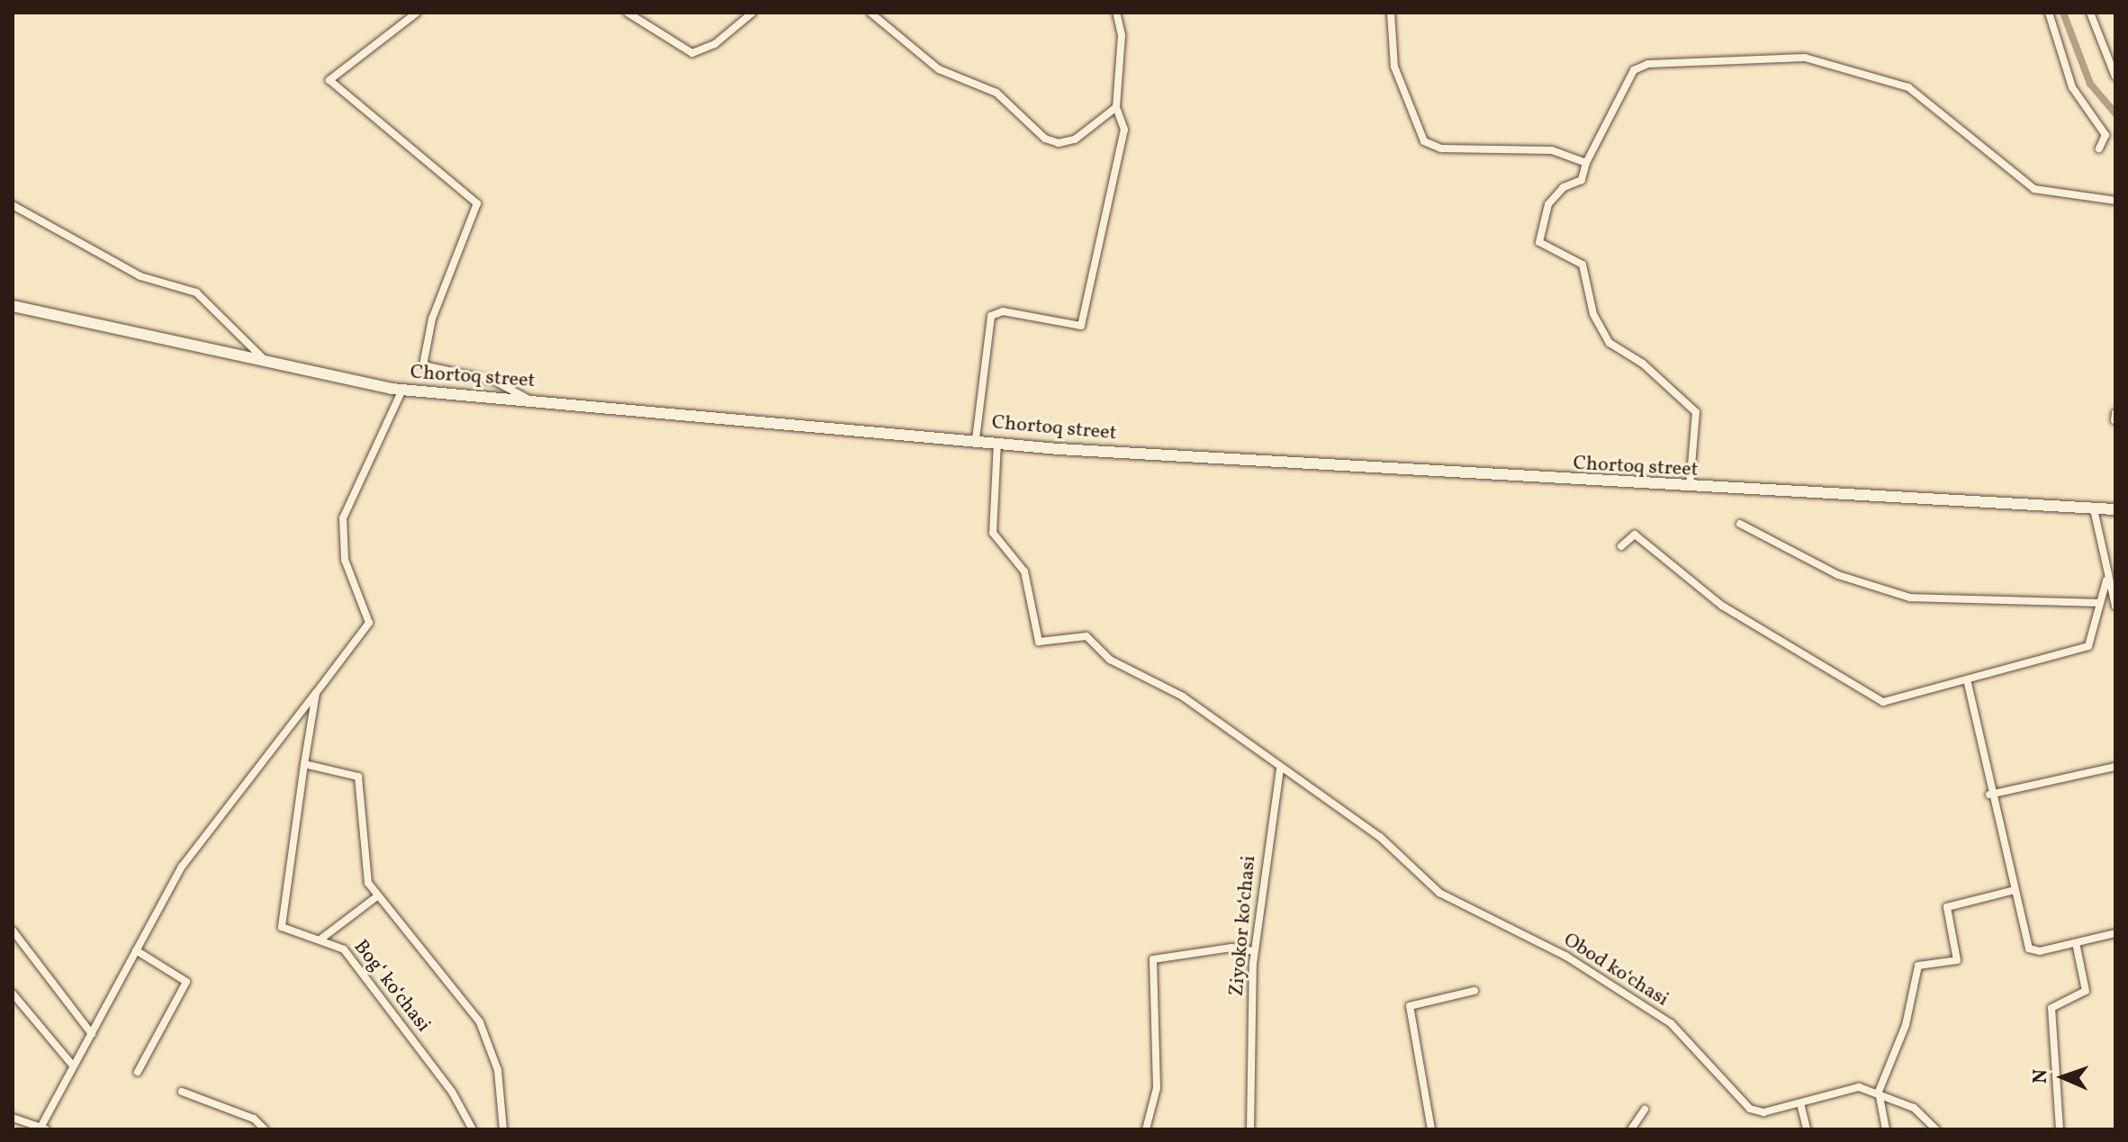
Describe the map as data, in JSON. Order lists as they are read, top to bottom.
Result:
{
  "streets": {
    "main road": ["Chortoq street"],
    "street": ["Ziyokor koʻchasi", "Obod koʻchasi", "Bogʻ koʻchasi"]
  },
  "crossings": [
    ["Chortoq street", "Bogʻ koʻchasi"],
    ["Ziyokor koʻchasi", "Obod koʻchasi"]
  ],
  "north": "left"
}
